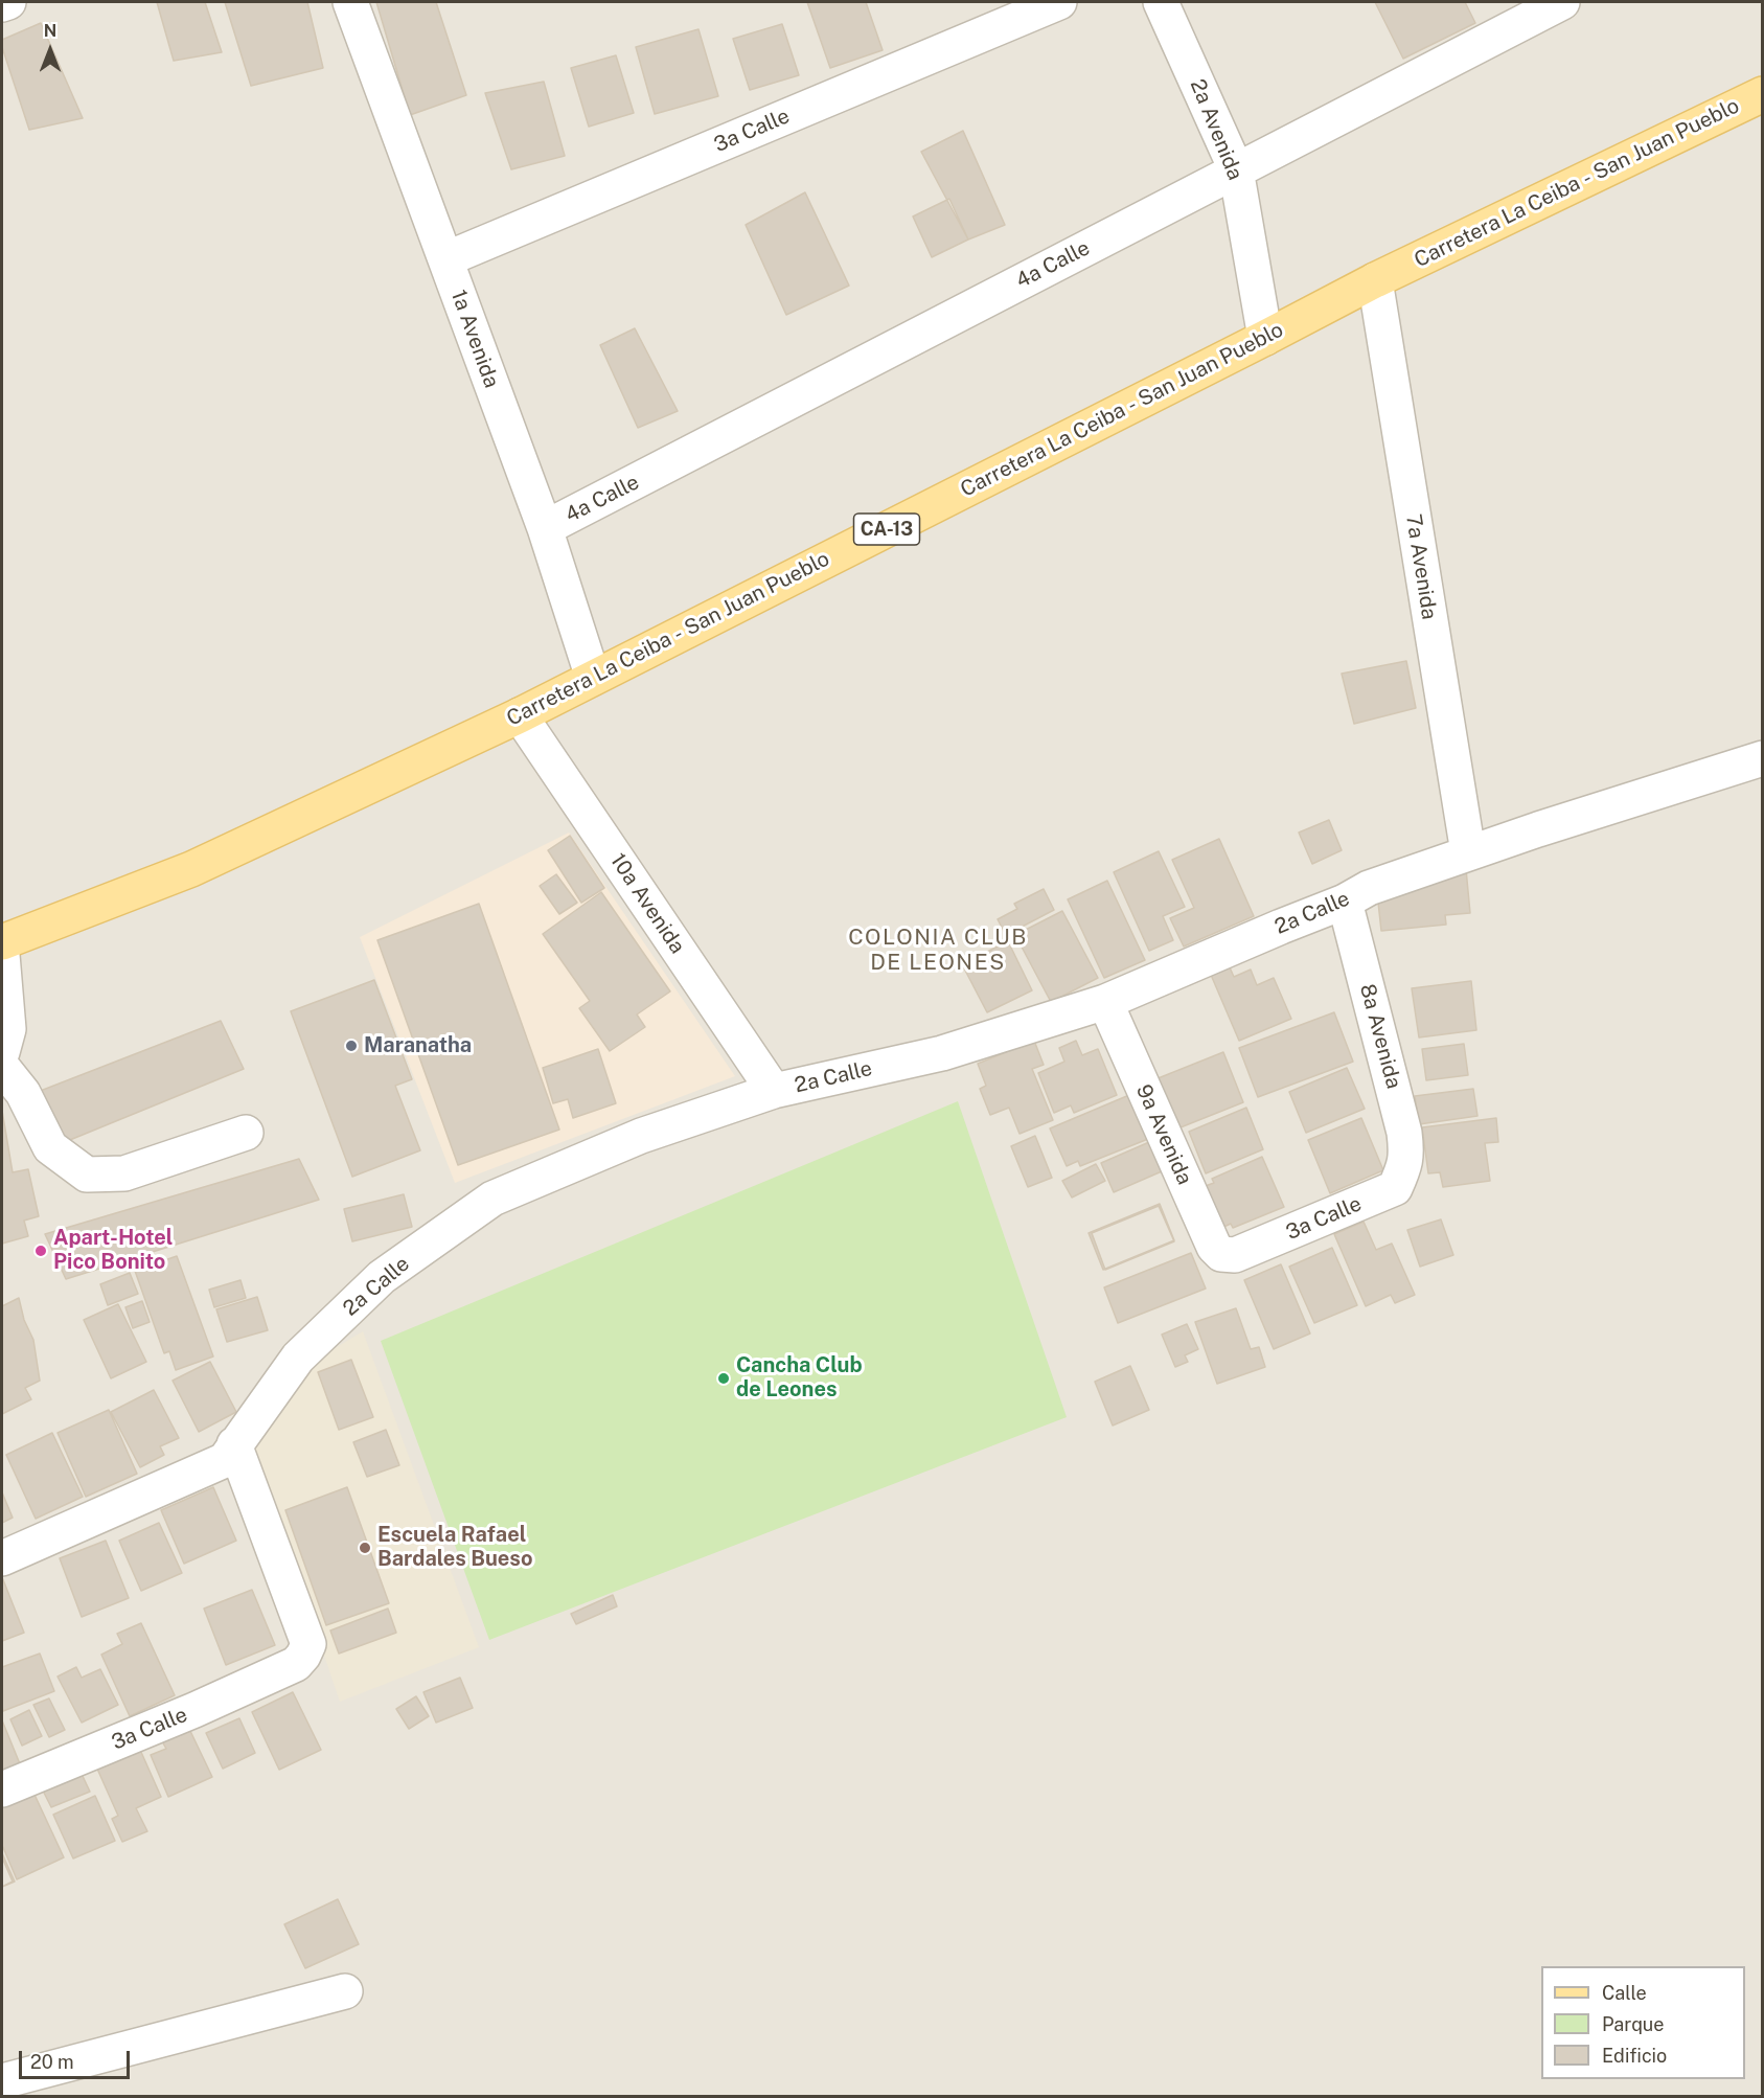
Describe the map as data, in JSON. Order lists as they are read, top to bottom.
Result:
{
  "streets": {
    "main road": ["Carretera La Ceiba - San Juan Pueblo", "CA-13"],
    "street": [
      "2a Avenida",
      "3a Calle",
      "4a Calle",
      "1a Avenida",
      "7a Avenida",
      "10a Avenida",
      "2a Calle",
      "8a Avenida",
      "9a Avenida"
    ]
  },
  "crossings": [
    ["2a Avenida", "Carretera La Ceiba - San Juan Pueblo"],
    ["2a Avenida", "4a Calle"],
    ["3a Calle", "1a Avenida"],
    ["3a Calle", "2a Calle"],
    ["3a Calle", "8a Avenida"],
    ["3a Calle", "9a Avenida"],
    ["Carretera La Ceiba - San Juan Pueblo", "1a Avenida"],
    ["Carretera La Ceiba - San Juan Pueblo", "7a Avenida"],
    ["Carretera La Ceiba - San Juan Pueblo", "10a Avenida"],
    ["4a Calle", "1a Avenida"],
    ["7a Avenida", "2a Calle"],
    ["10a Avenida", "2a Calle"],
    ["2a Calle", "8a Avenida"],
    ["2a Calle", "9a Avenida"]
  ],
  "districts": ["COLONIA CLUB DE LEONES"],
  "places": [
    "Maranatha",
    "Apart-Hotel Pico Bonito",
    "Cancha Club de Leones",
    "Escuela Rafael Bardales Bueso"
  ],
  "legend": ["Calle", "Parque", "Edificio"],
  "scale_bar": "20 m",
  "north": "top"
}
